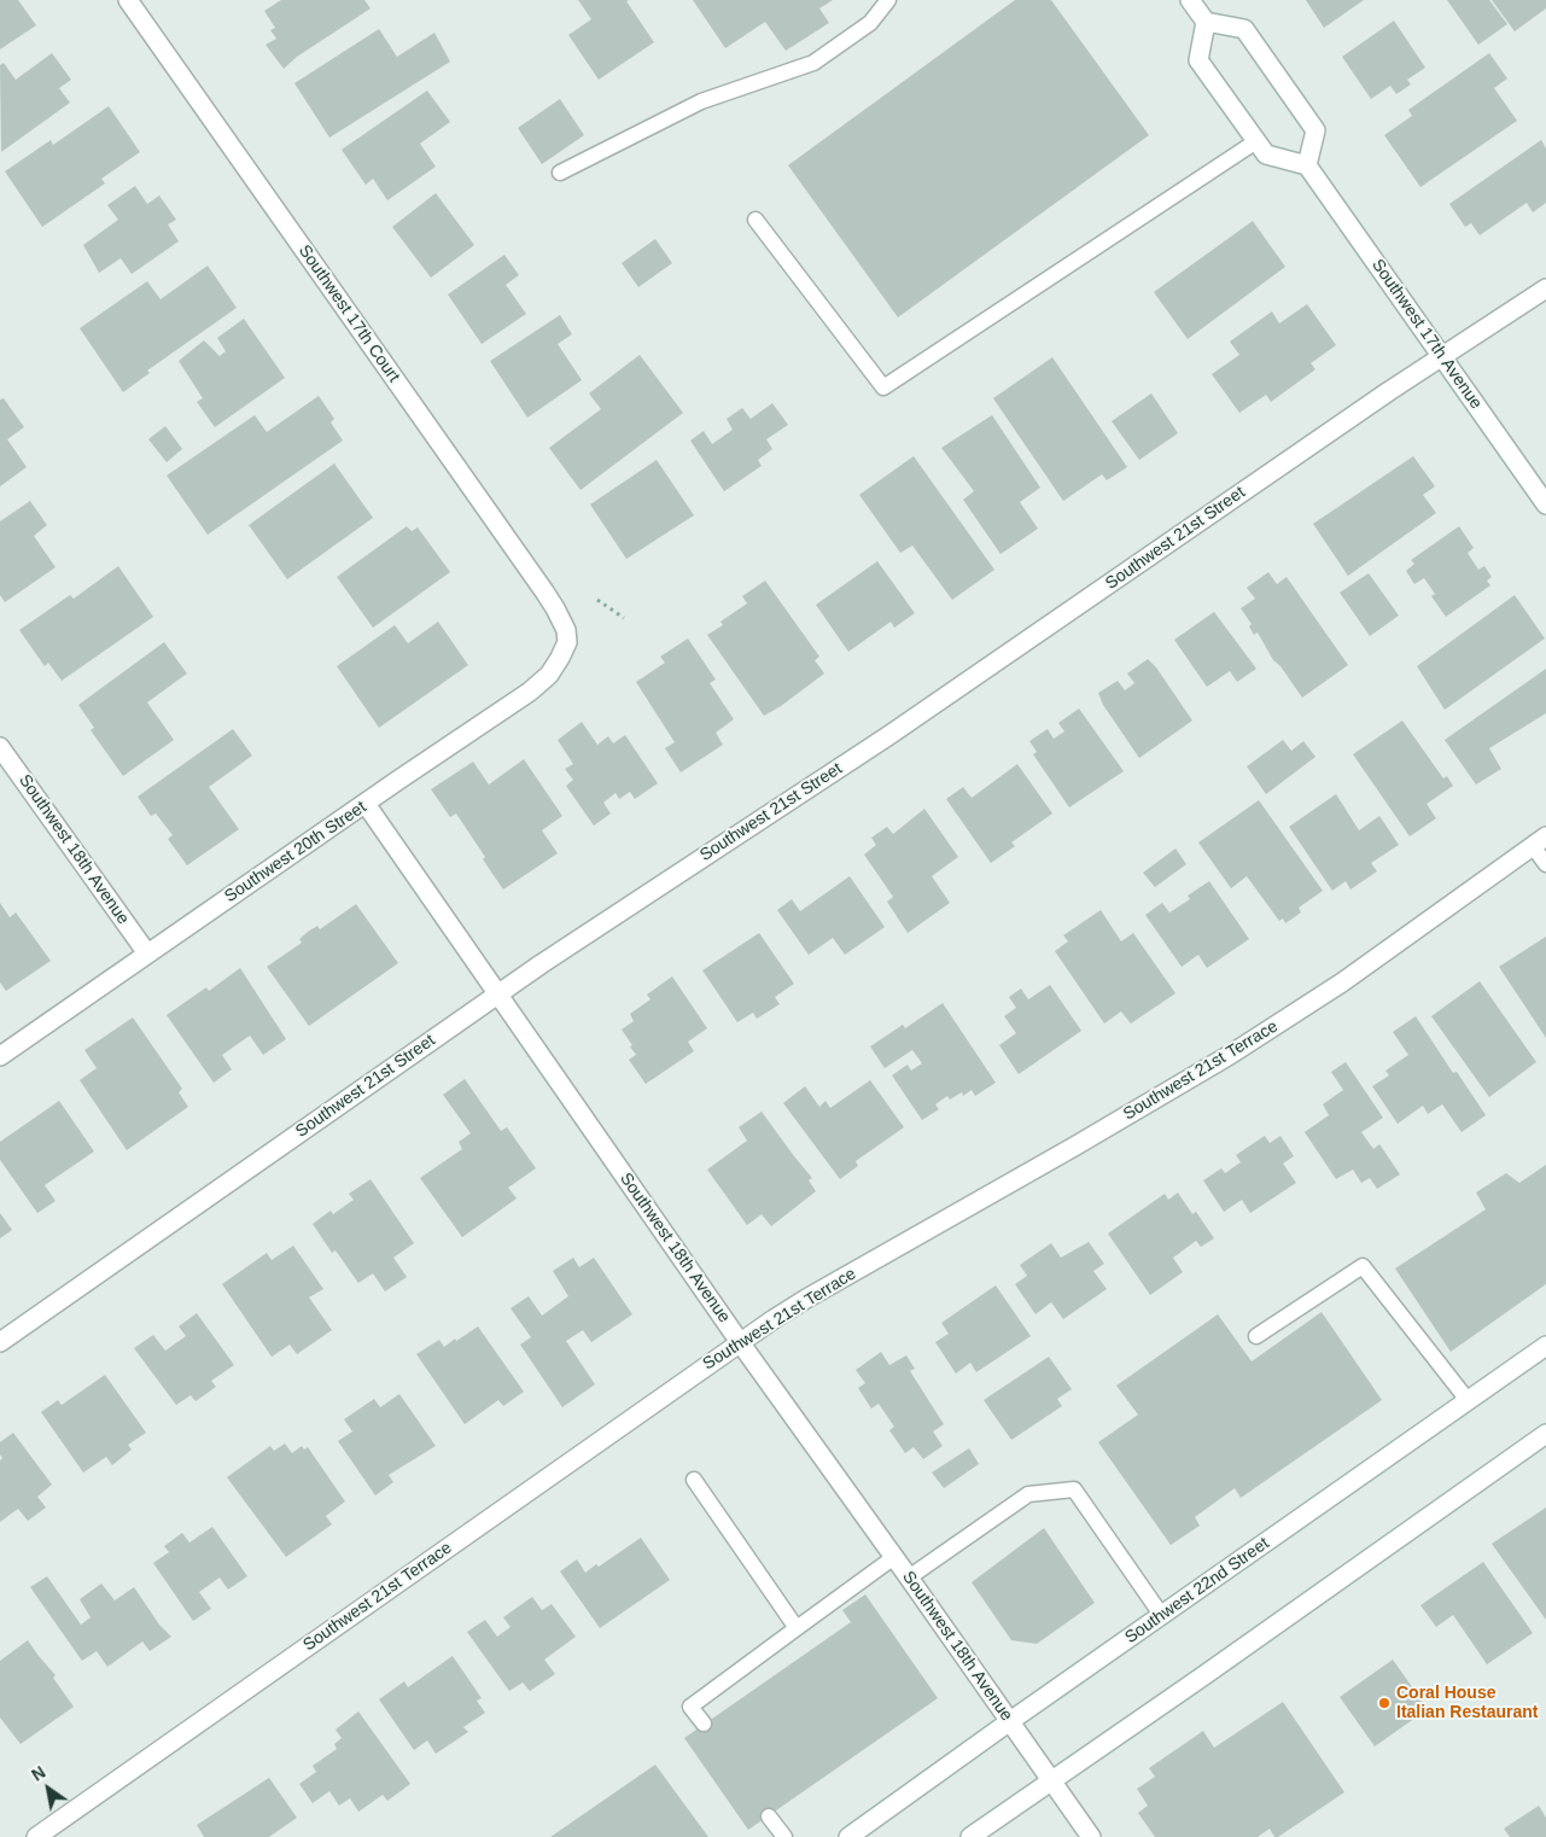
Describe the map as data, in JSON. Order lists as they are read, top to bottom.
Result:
{
  "streets": {
    "street": [
      "Southwest 17th Court",
      "Southwest 17th Avenue",
      "Southwest 21st Street",
      "Southwest 18th Avenue",
      "Southwest 20th Street",
      "Southwest 21st Terrace",
      "Southwest 22nd Street"
    ]
  },
  "crossings": [
    ["Southwest 17th Court", "Southwest 20th Street"],
    ["Southwest 17th Avenue", "Southwest 21st Street"],
    ["Southwest 21st Street", "Southwest 18th Avenue"],
    ["Southwest 18th Avenue", "Southwest 20th Street"],
    ["Southwest 18th Avenue", "Southwest 21st Terrace"],
    ["Southwest 18th Avenue", "Southwest 22nd Street"]
  ],
  "places": ["Coral House Italian Restaurant"],
  "north": "top left"
}
